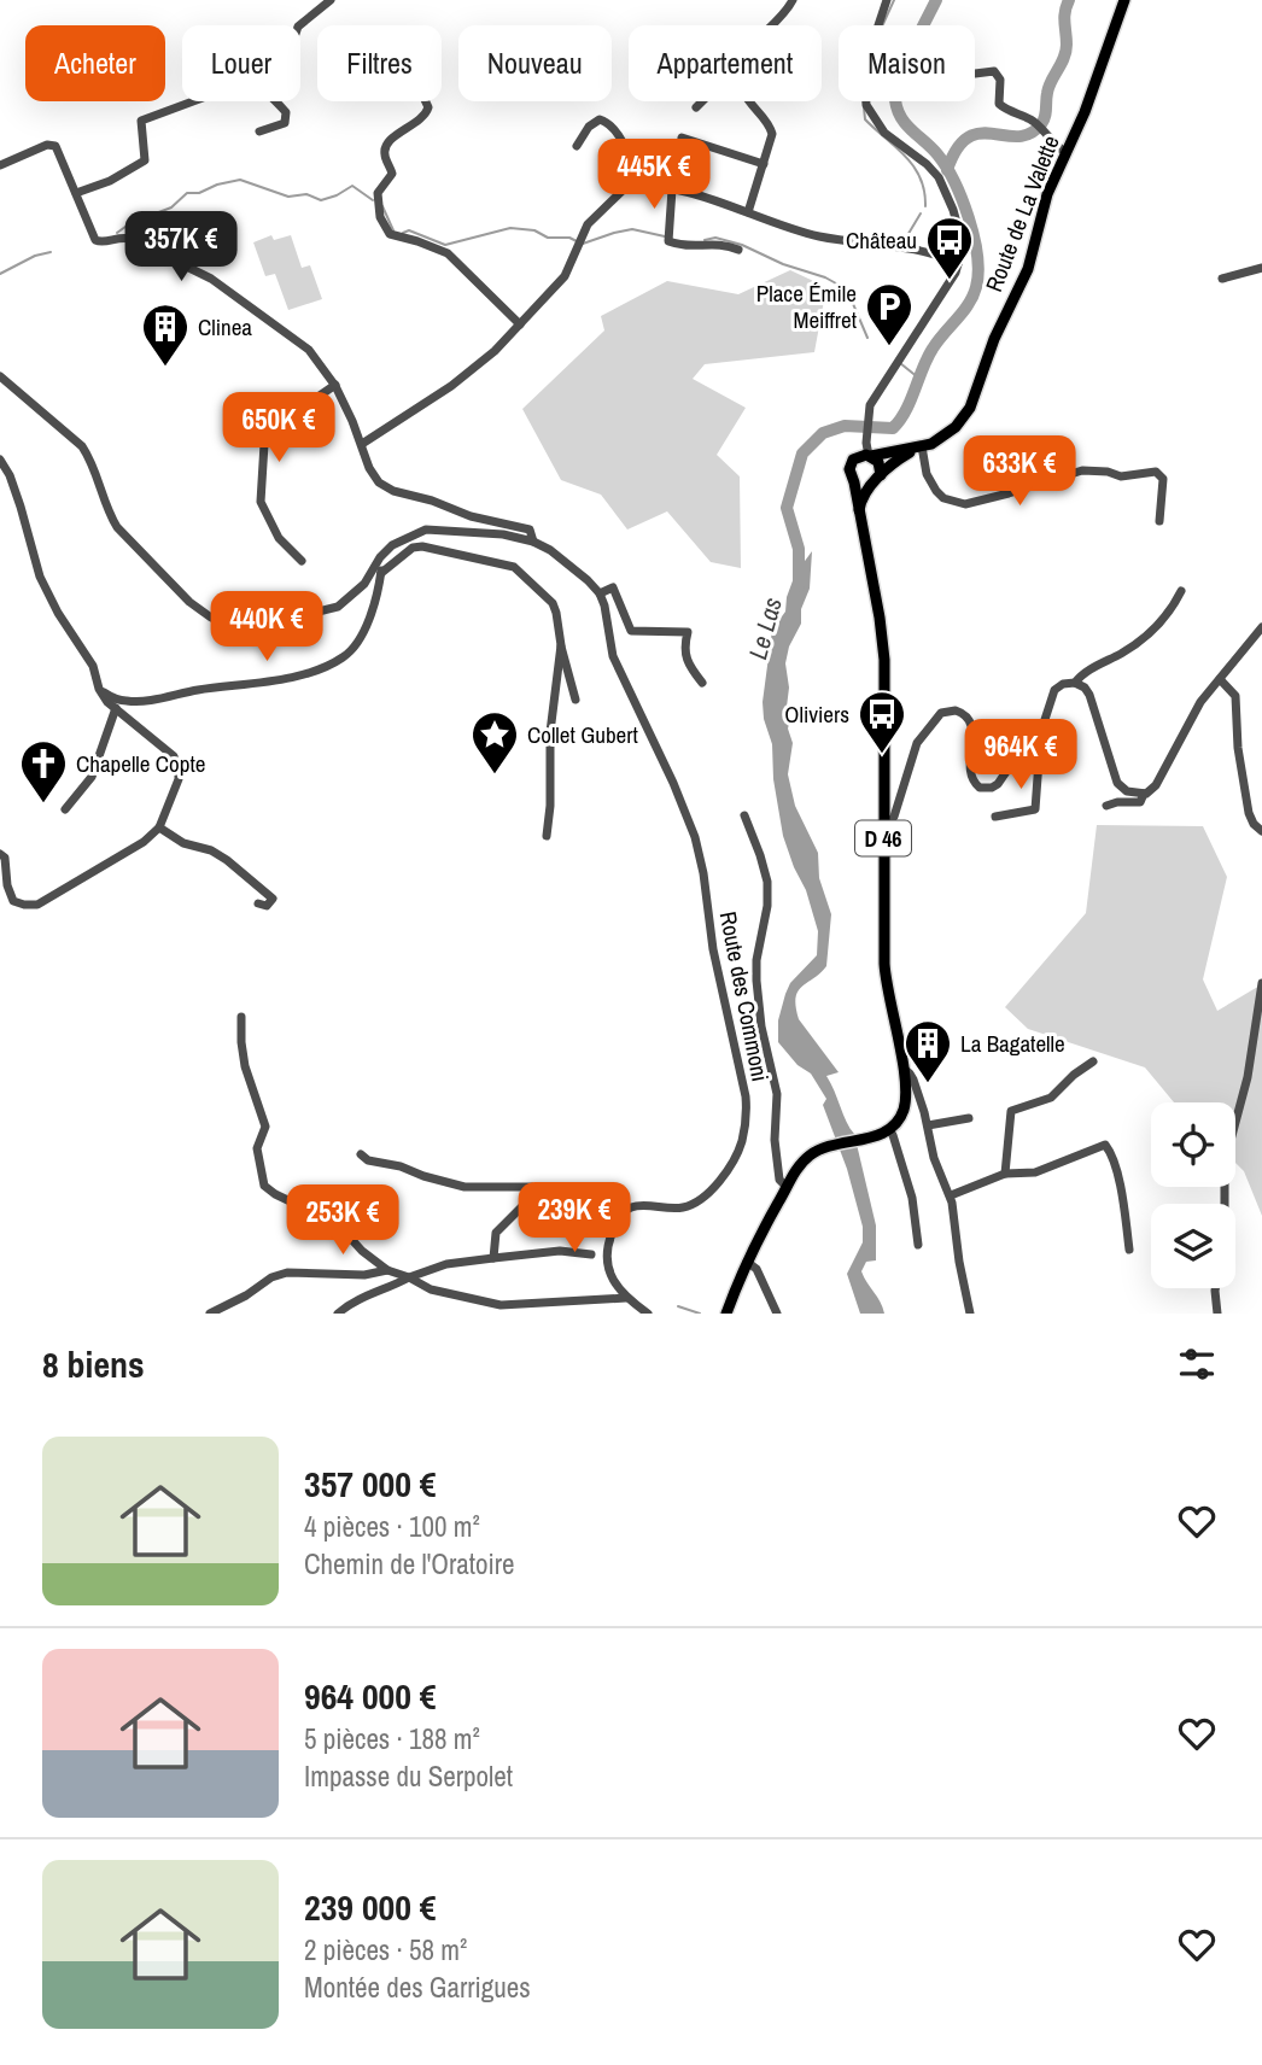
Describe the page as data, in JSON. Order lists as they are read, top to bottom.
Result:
{
  "streets": {
    "main road": ["Route de La Valette", "D 46"],
    "street": ["Route des Commoni"]
  },
  "crossings": [
    ["Route de La Valette", "D 46"]
  ],
  "water": ["Le Las"],
  "places": {
    "bus stop": ["Château", "Oliviers"],
    "parking": ["Place Émile Meiffret"],
    "building": ["Clinea", "La Bagatelle"],
    "place": ["Collet Gubert"],
    "church": ["Chapelle Copte"]
  },
  "page": {
    "chip": [
      "Acheter",
      "Louer",
      "Filtres",
      "Nouveau",
      "Appartement",
      "Maison"
    ],
    "price": [
      "445K €",
      "357K €",
      "650K €",
      "633K €",
      "440K €",
      "964K €",
      "239K €",
      "253K €"
    ],
    "heading": "8 biens",
    "list": [
      {
        "name": "357 000 €",
        "note": "4 pièces · 100 m² · Chemin de l'Oratoire"
      },
      {
        "name": "964 000 €",
        "note": "5 pièces · 188 m² · Impasse du Serpolet"
      },
      {
        "name": "239 000 €",
        "note": "2 pièces · 58 m² · Montée des Garrigues"
      }
    ]
  }
}
